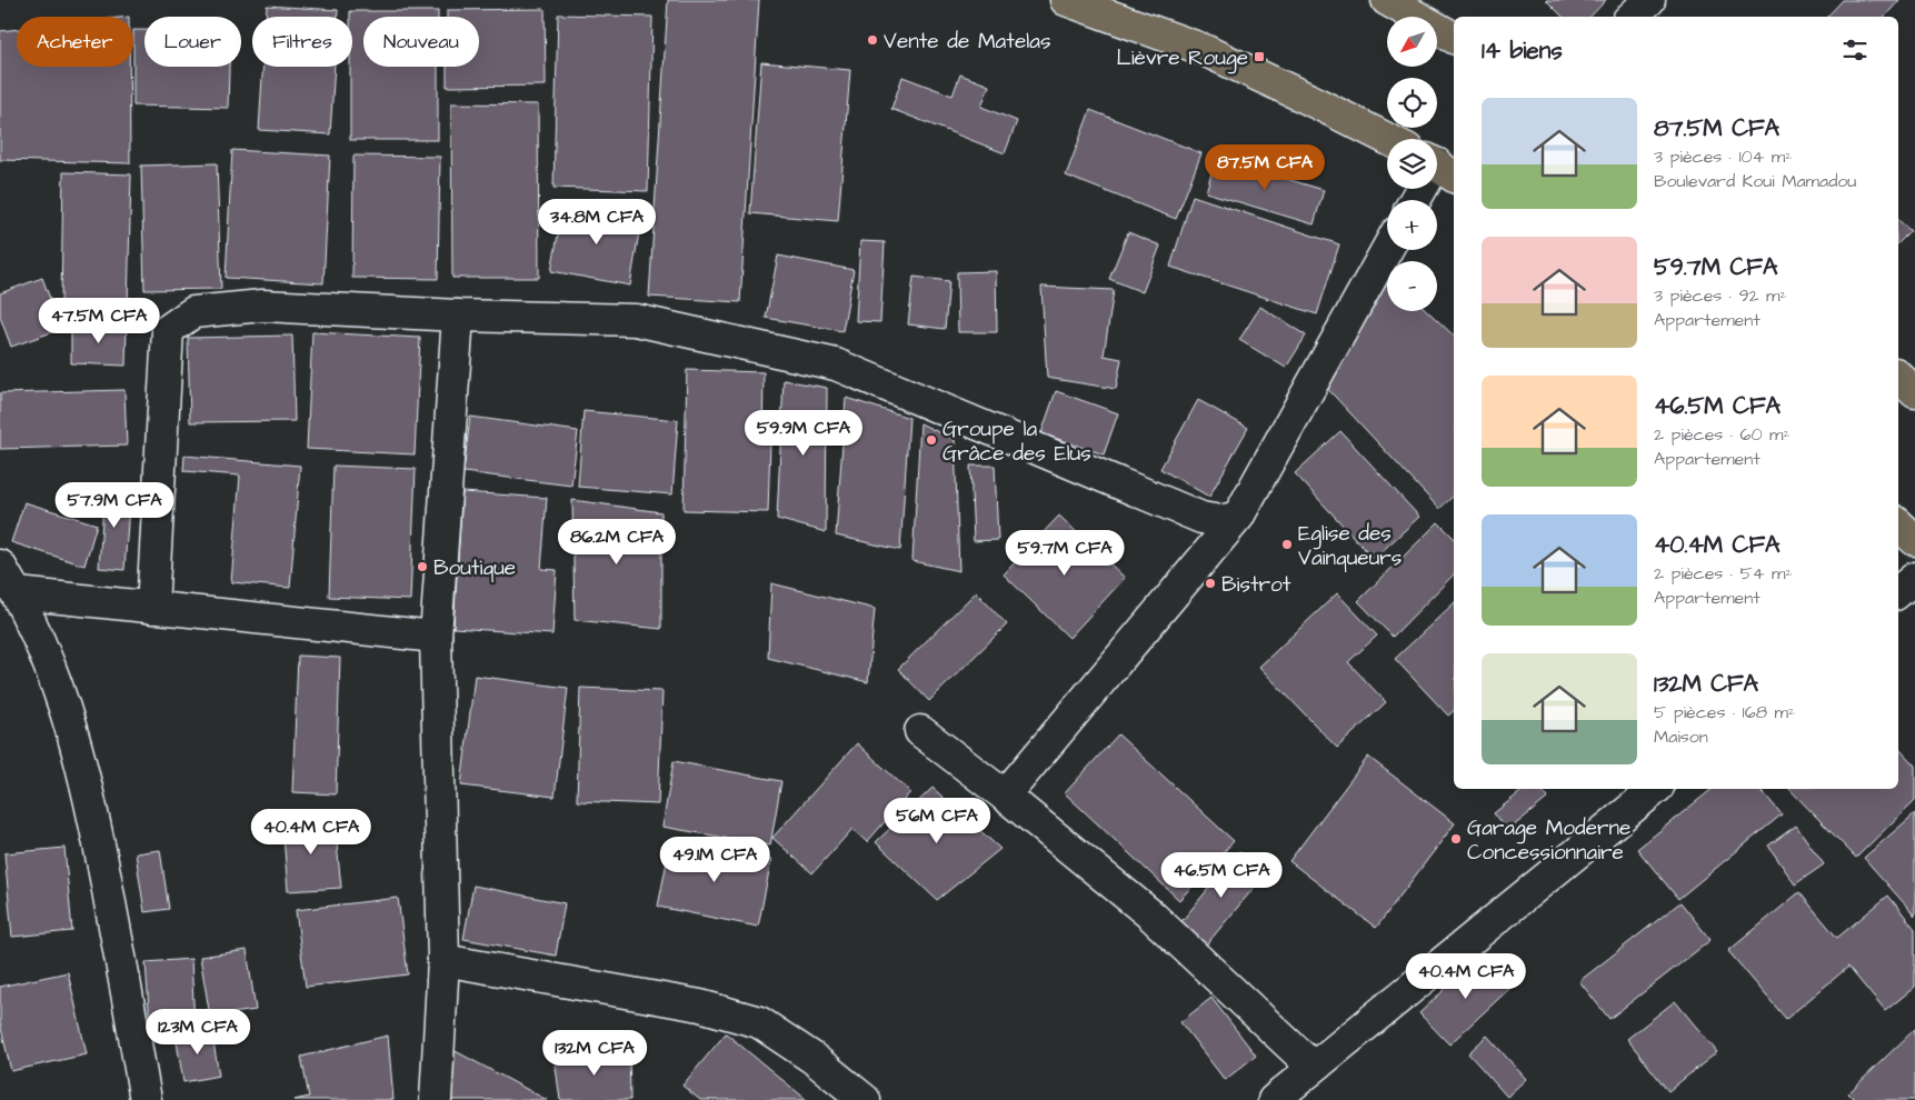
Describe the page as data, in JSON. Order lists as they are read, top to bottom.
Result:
{
  "places": {
    "other": [
      "Vente de Matelas",
      "Groupe la Grâce des Elus",
      "Eglise des Vainqueurs",
      "Boutique",
      "Bistrot",
      "Garage Moderne Concessionnaire"
    ],
    "transit": ["Lièvre Rouge"]
  },
  "north": "bottom left",
  "page": {
    "map_buttons": ["+", "−"],
    "chip": [
      "Acheter",
      "Louer",
      "Filtres",
      "Nouveau"
    ],
    "heading": "14 biens",
    "list": [
      {
        "name": "87.5M CFA",
        "note": "3 pièces · 104 m² · Boulevard Koui Mamadou"
      },
      {
        "name": "59.7M CFA",
        "note": "3 pièces · 92 m² · Appartement"
      },
      {
        "name": "46.5M CFA",
        "note": "2 pièces · 60 m² · Appartement"
      },
      {
        "name": "40.4M CFA",
        "note": "2 pièces · 54 m² · Appartement"
      },
      {
        "name": "132M CFA",
        "note": "5 pièces · 168 m² · Maison"
      }
    ],
    "price": [
      "87.5M CFA",
      "34.8M CFA",
      "47.5M CFA",
      "59.9M CFA",
      "57.9M CFA",
      "86.2M CFA",
      "59.7M CFA",
      "56M CFA",
      "40.4M CFA",
      "49.1M CFA",
      "46.5M CFA",
      "40.4M CFA",
      "123M CFA",
      "132M CFA"
    ]
  }
}
